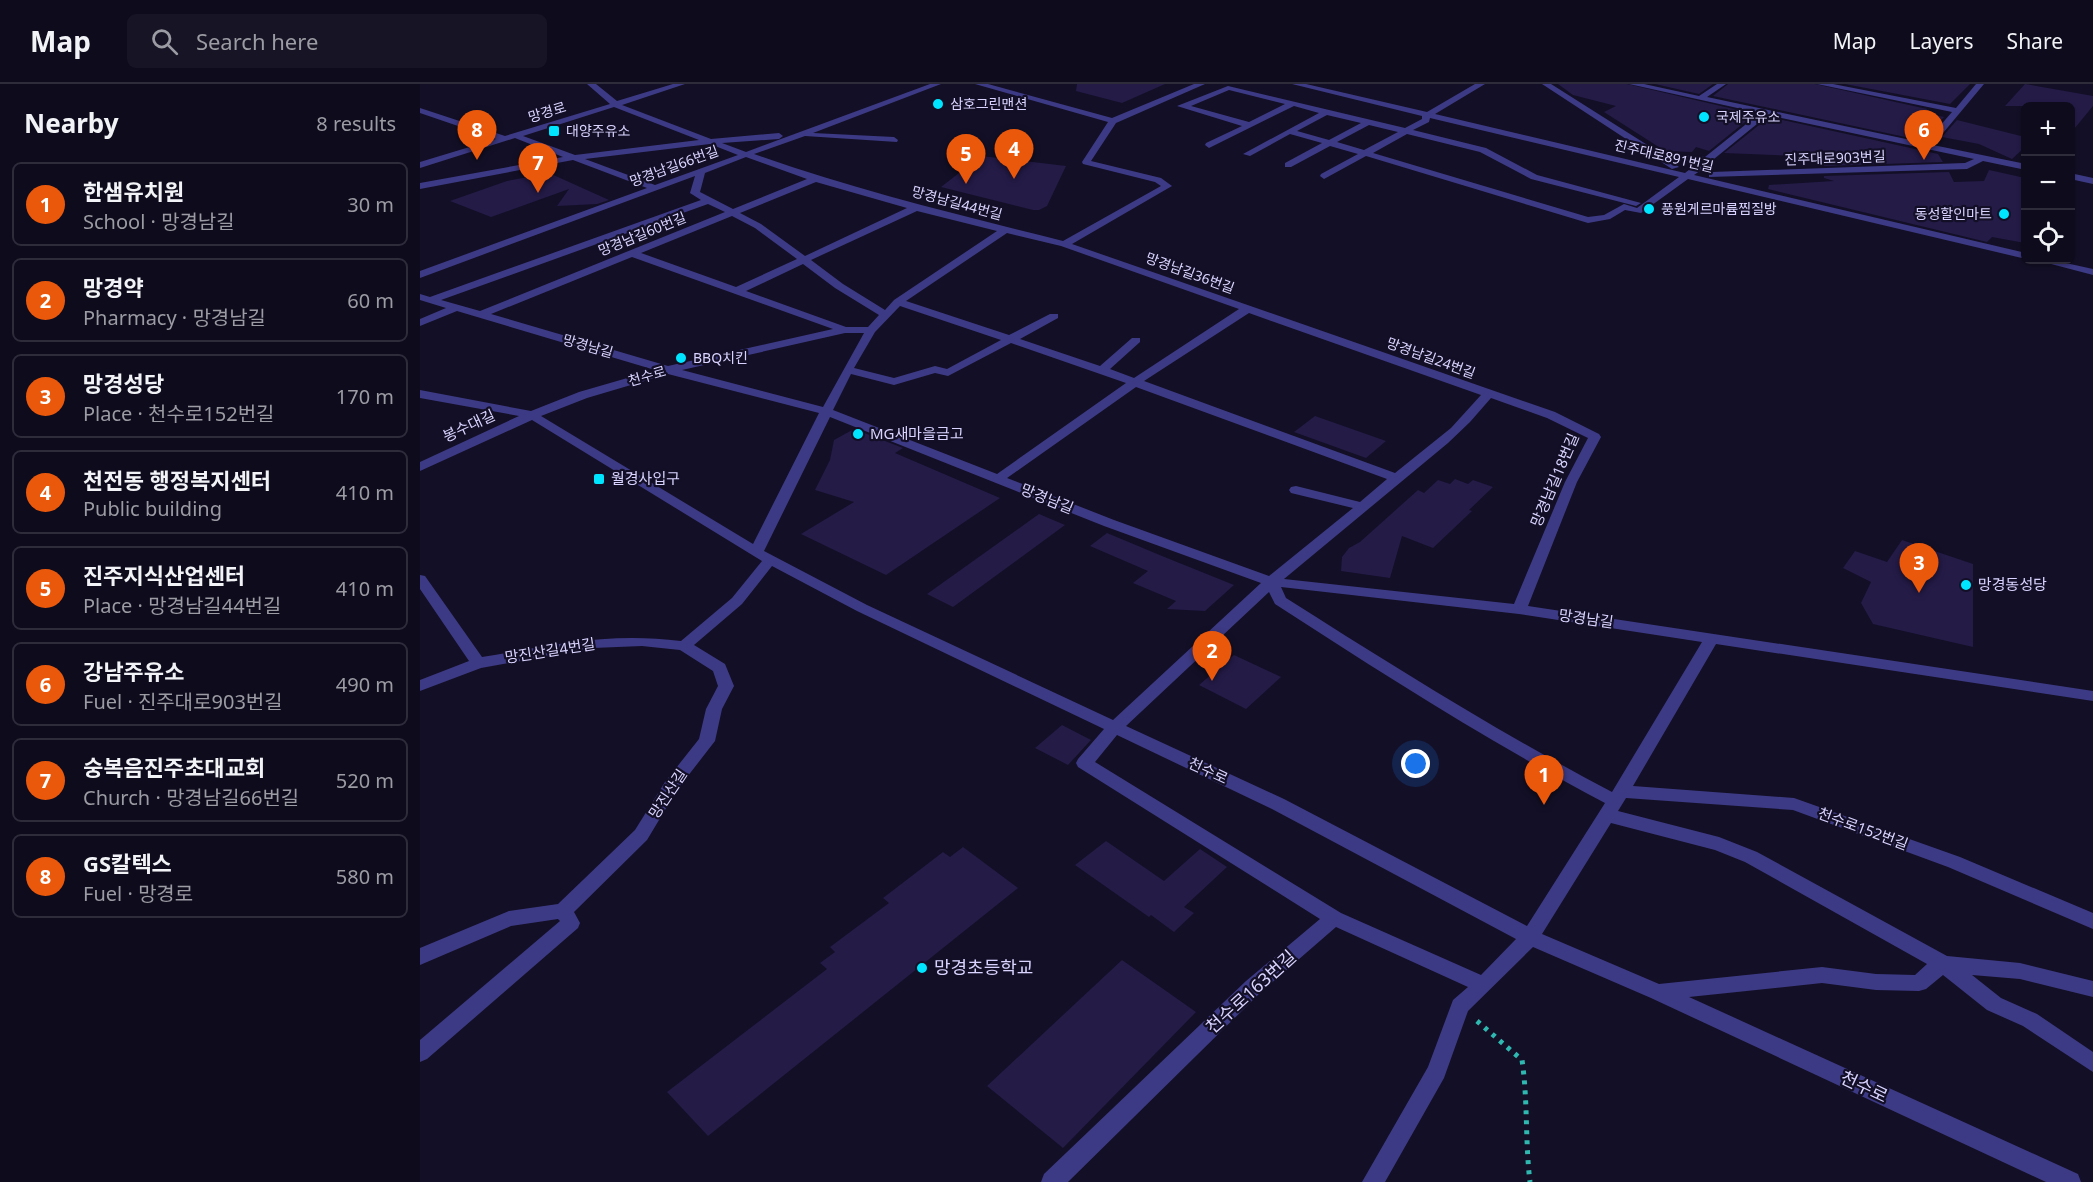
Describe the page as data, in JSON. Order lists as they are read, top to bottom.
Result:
{
  "streets": {
    "street": [
      "망경로",
      "진주대로891번길",
      "진주대로903번길",
      "망경남길66번길",
      "망경남길44번길",
      "망경남길60번길",
      "망경남길36번길",
      "망경남길",
      "망경남길24번길",
      "천수로",
      "봉수대길",
      "망경남길18번길",
      "망진산길4번길",
      "망진산길",
      "천수로152번길",
      "천수로163번길"
    ]
  },
  "crossings": [
    ["망경로", "망경남길44번길"],
    ["진주대로891번길", "진주대로903번길"],
    ["망경남길66번길", "망경남길44번길"],
    ["망경남길44번길", "망경남길60번길"],
    ["망경남길44번길", "망경남길36번길"],
    ["망경남길44번길", "망경남길"],
    ["망경남길44번길", "천수로"],
    ["망경남길60번길", "망경남길"],
    ["망경남길36번길", "망경남길"],
    ["망경남길36번길", "망경남길24번길"],
    ["망경남길", "망경남길24번길"],
    ["망경남길", "천수로"],
    ["망경남길", "망경남길18번길"],
    ["망경남길24번길", "망경남길18번길"],
    ["천수로", "봉수대길"],
    ["망진산길4번길", "망진산길"]
  ],
  "places": {
    "other": [
      "삼호그린맨션",
      "국제주유소",
      "풍원게르마륨찜질방",
      "동성할인마트",
      "BBQ치킨",
      "MG새마을금고",
      "망경동성당",
      "망경초등학교"
    ],
    "transit": ["대양주유소", "월경사입구"]
  },
  "page": {
    "header": "Map",
    "search": "Search here",
    "nav": ["Map", "Layers", "Share"],
    "heading": ["Nearby", "8 results"],
    "map_buttons": ["+", "−"],
    "pins": [
      "6",
      "8",
      "4",
      "5",
      "7",
      "3",
      "2",
      "1"
    ],
    "list": [
      {
        "mark": "1",
        "name": "한샘유치원",
        "note": "School · 망경남길",
        "value": "30 m"
      },
      {
        "mark": "2",
        "name": "망경약",
        "note": "Pharmacy · 망경남길",
        "value": "60 m"
      },
      {
        "mark": "3",
        "name": "망경성당",
        "note": "Place · 천수로152번길",
        "value": "170 m"
      },
      {
        "mark": "4",
        "name": "천전동 행정복지센터",
        "note": "Public building",
        "value": "410 m"
      },
      {
        "mark": "5",
        "name": "진주지식산업센터",
        "note": "Place · 망경남길44번길",
        "value": "410 m"
      },
      {
        "mark": "6",
        "name": "강남주유소",
        "note": "Fuel · 진주대로903번길",
        "value": "490 m"
      },
      {
        "mark": "7",
        "name": "숭복음진주초대교회",
        "note": "Church · 망경남길66번길",
        "value": "520 m"
      },
      {
        "mark": "8",
        "name": "GS칼텍스",
        "note": "Fuel · 망경로",
        "value": "580 m"
      }
    ]
  }
}
